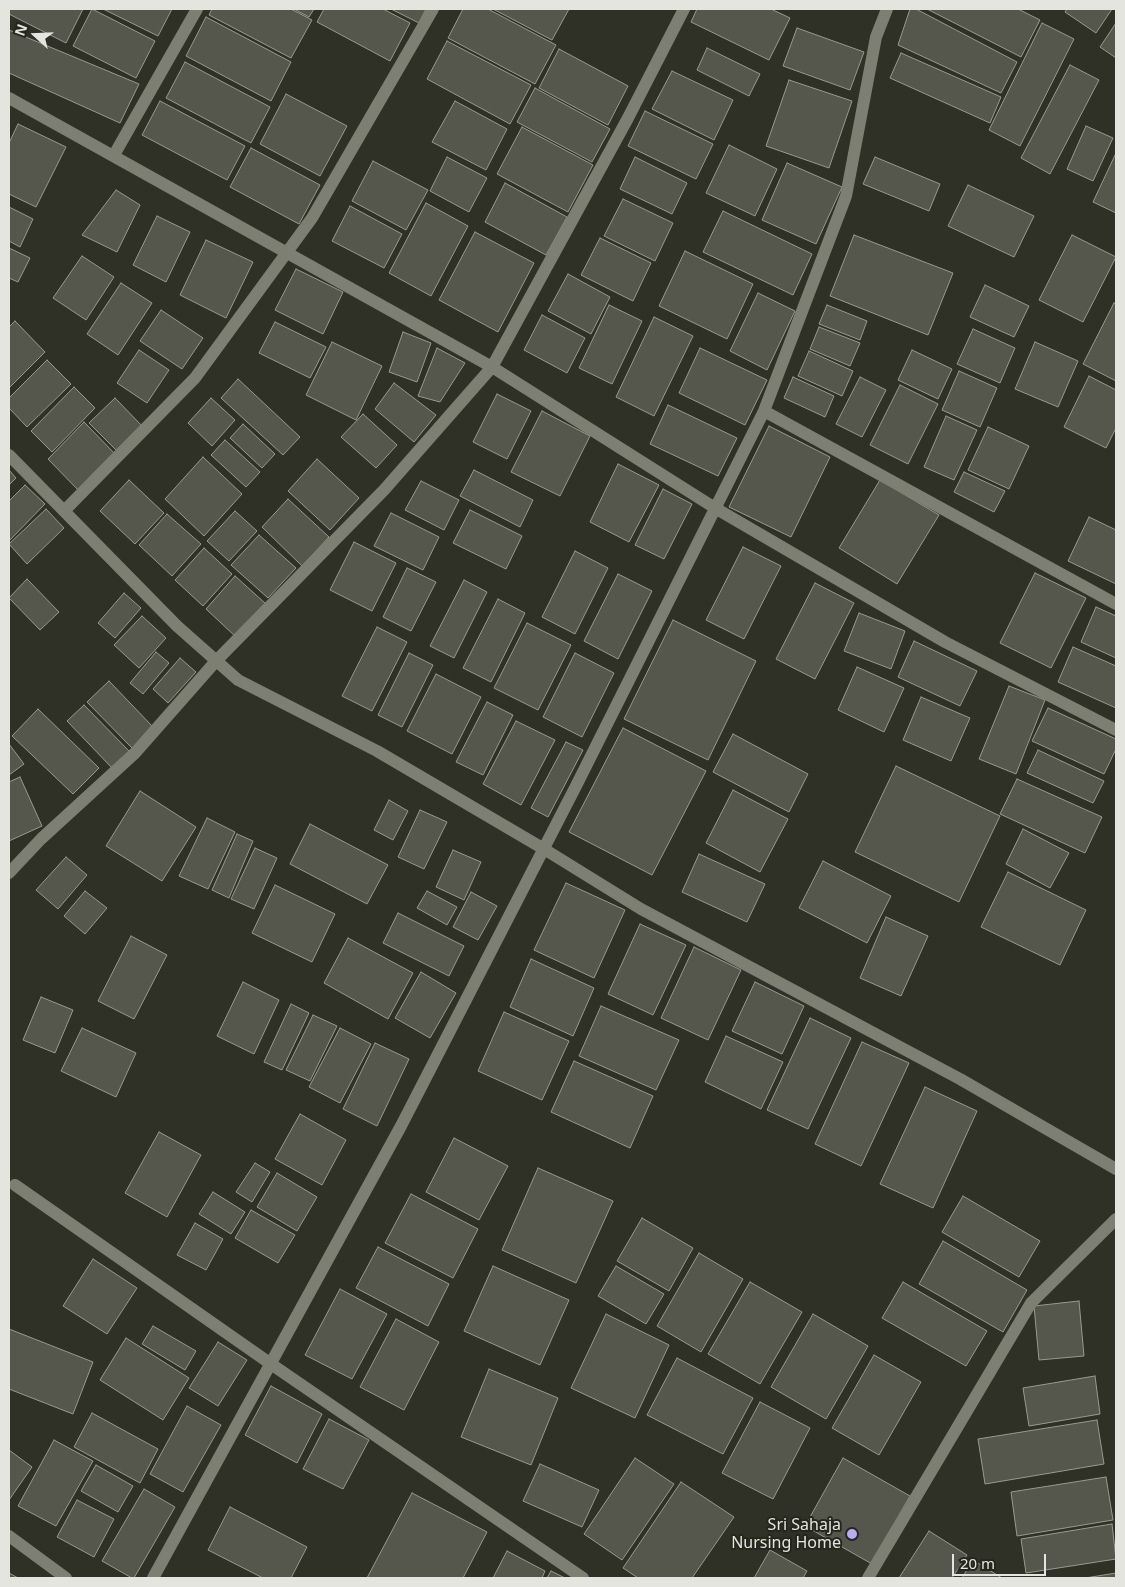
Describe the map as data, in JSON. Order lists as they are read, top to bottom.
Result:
{
  "places": ["Sri Sahaja Nursing Home"],
  "scale_bar": "20 m",
  "north": "left"
}
